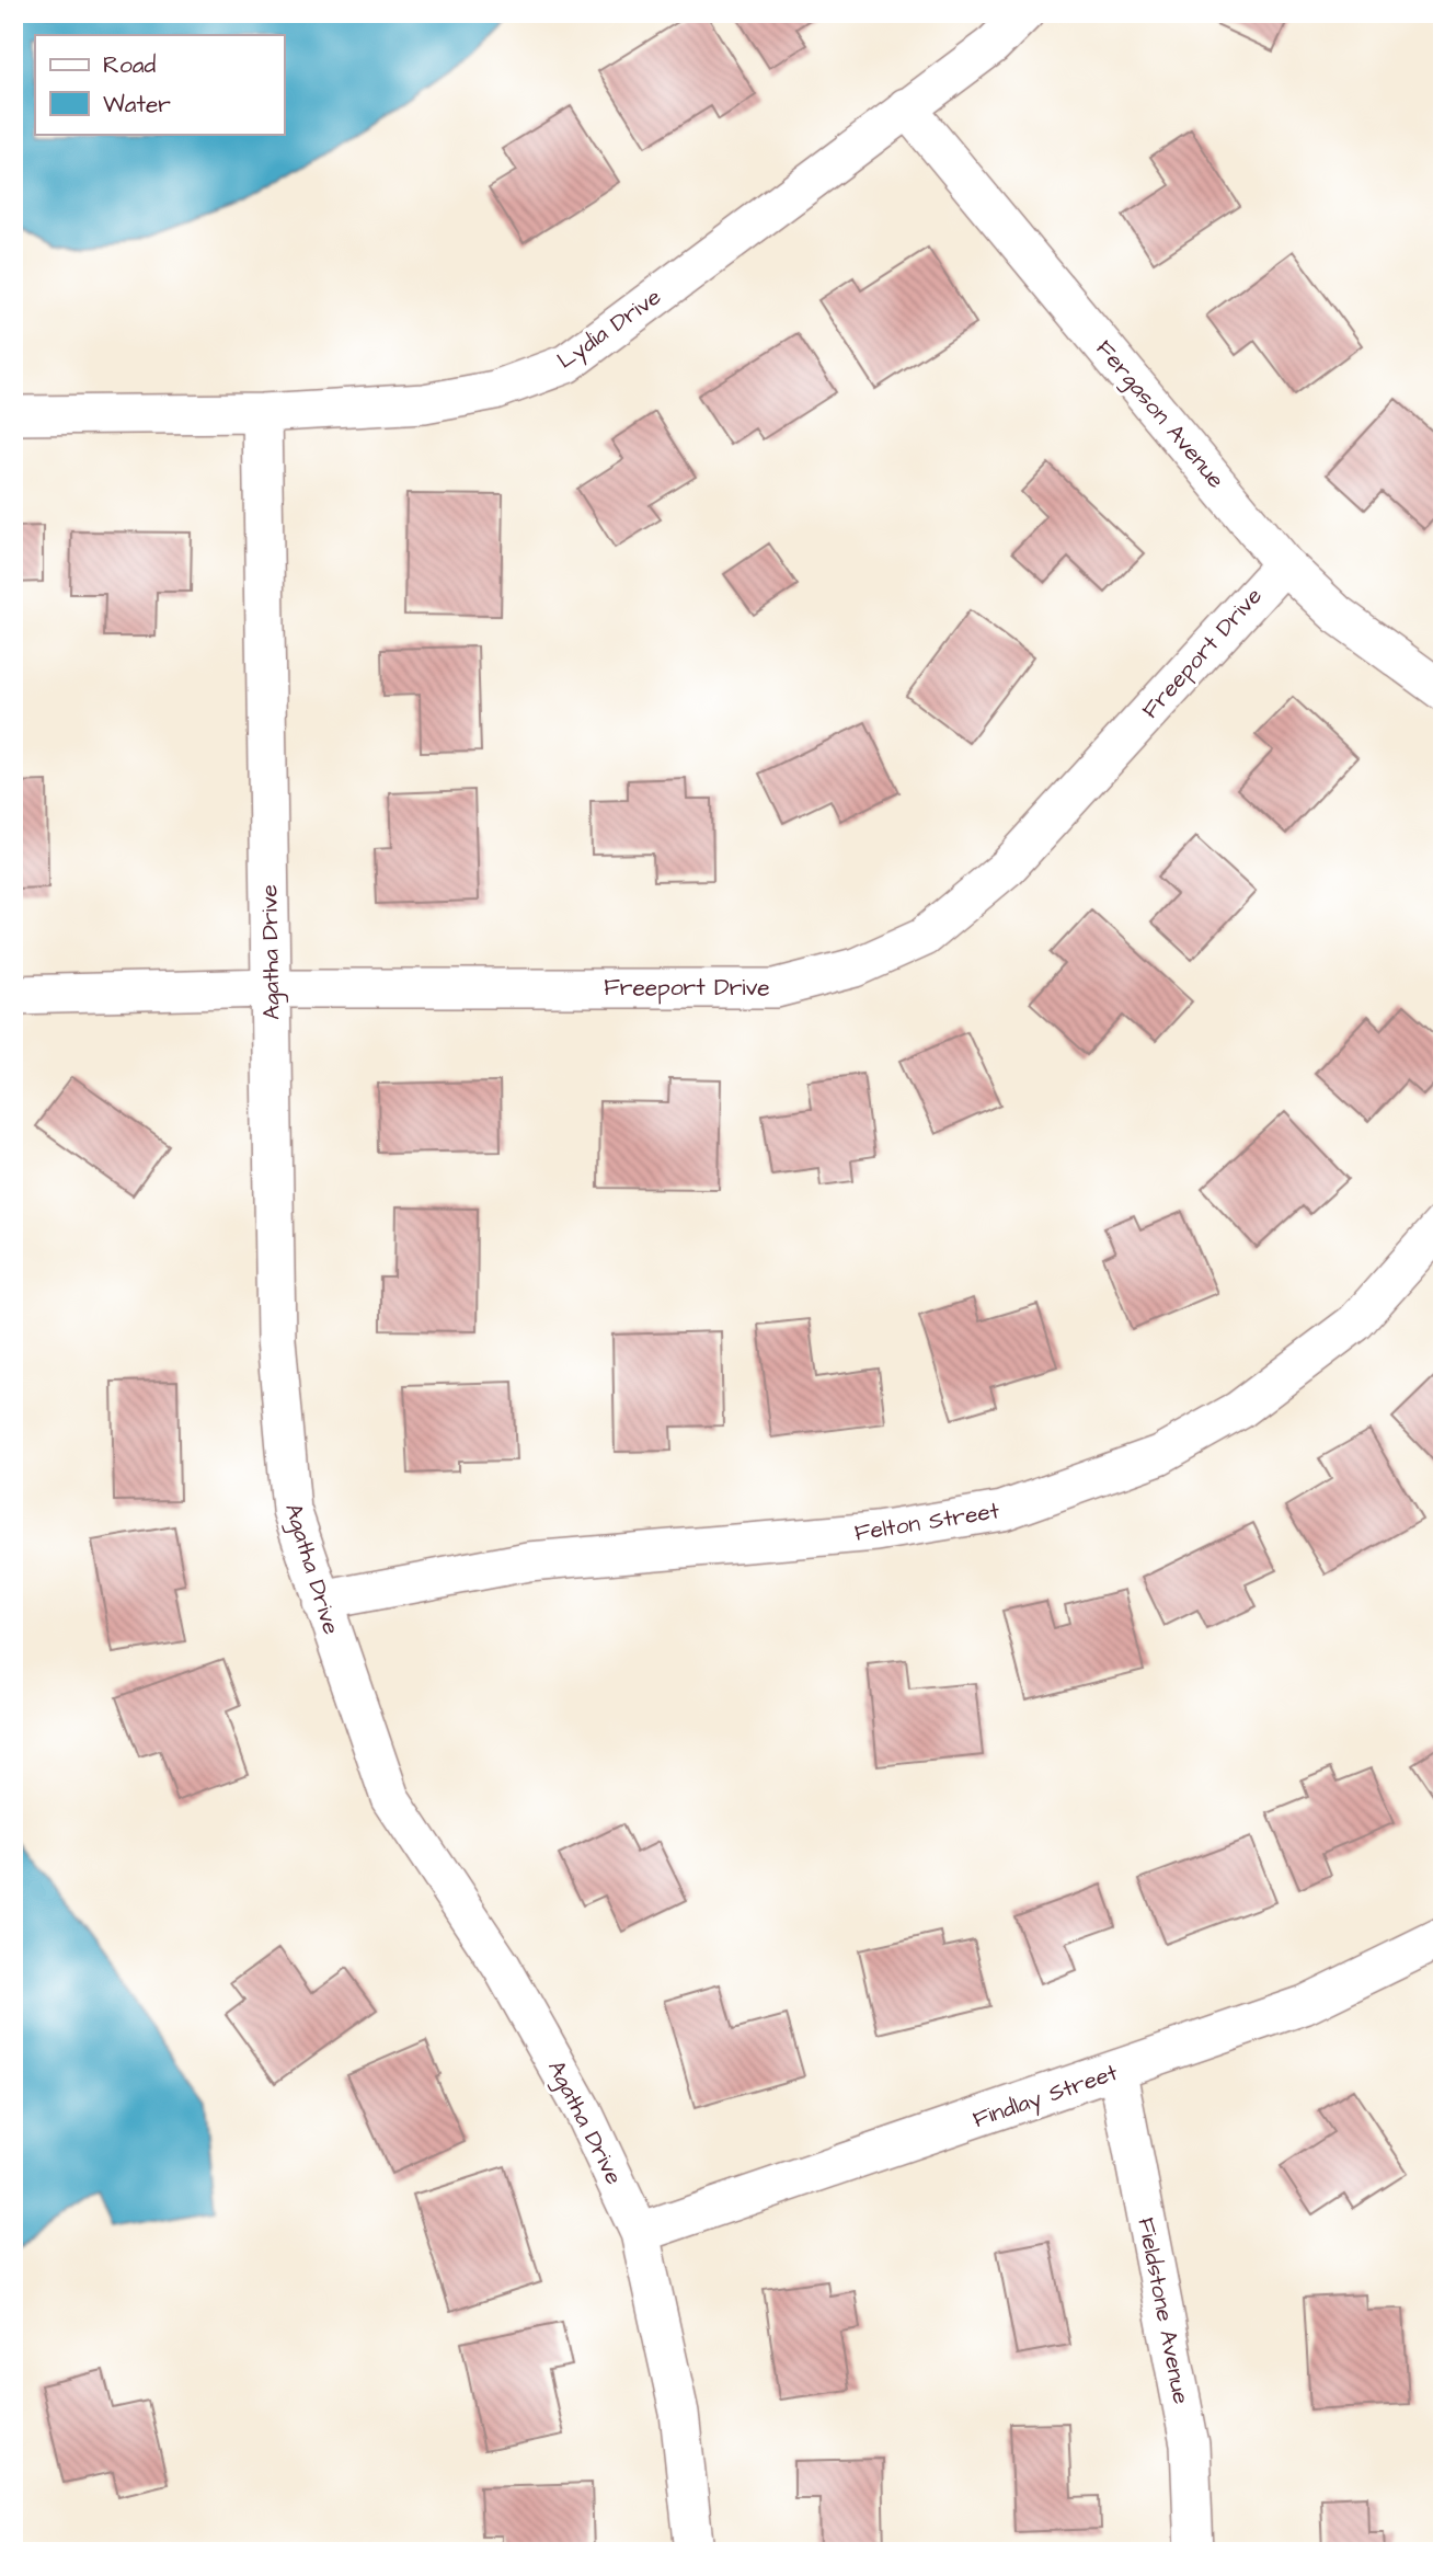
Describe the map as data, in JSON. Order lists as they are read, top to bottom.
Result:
{
  "streets": {
    "street": [
      "Lydia Drive",
      "Fergason Avenue",
      "Freeport Drive",
      "Agatha Drive",
      "Felton Street",
      "Findlay Street",
      "Fieldstone Avenue"
    ]
  },
  "crossings": [
    ["Lydia Drive", "Fergason Avenue"],
    ["Lydia Drive", "Agatha Drive"],
    ["Fergason Avenue", "Freeport Drive"],
    ["Freeport Drive", "Agatha Drive"],
    ["Agatha Drive", "Felton Street"],
    ["Agatha Drive", "Findlay Street"],
    ["Findlay Street", "Fieldstone Avenue"]
  ],
  "legend": ["Road", "Water"]
}
